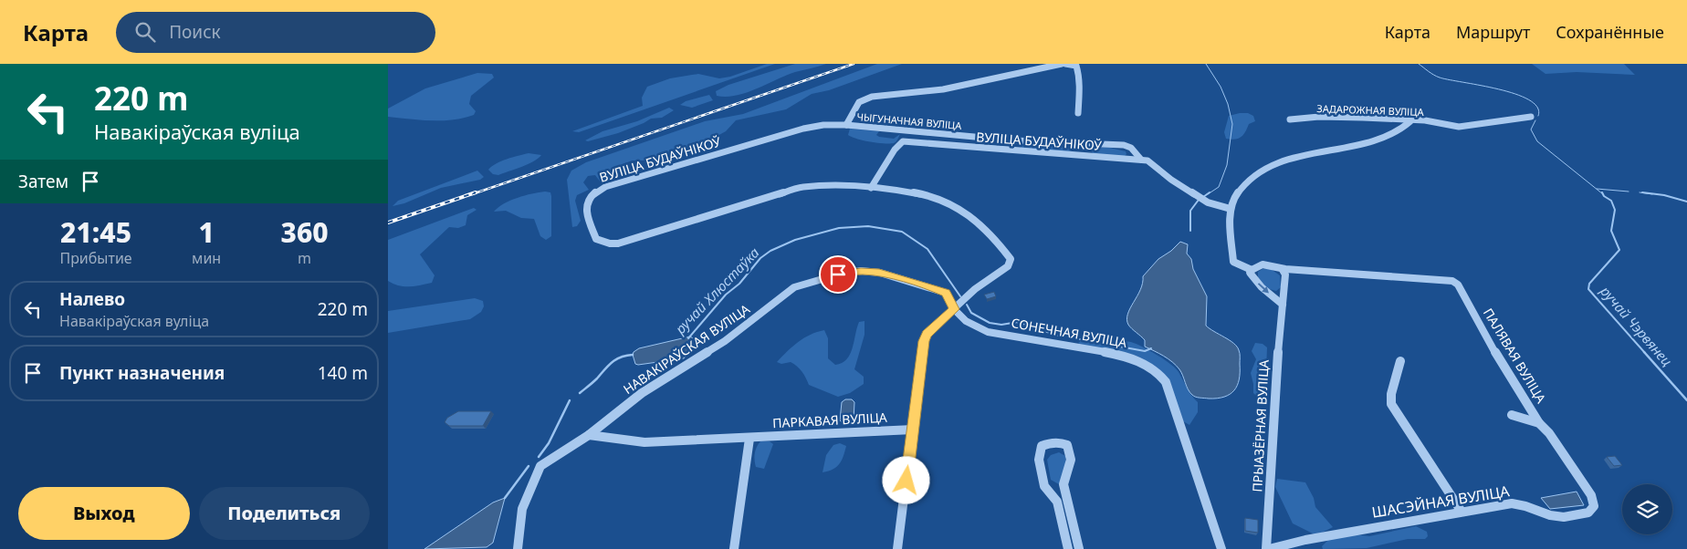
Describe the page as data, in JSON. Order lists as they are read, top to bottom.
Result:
{
  "streets": {
    "street": [
      "ЗАДАРОЖНАЯ ВУЛІЦА",
      "ЧЫГУНАЧНАЯ ВУЛІЦА",
      "ВУЛІЦА БУДАЎНІКОЎ",
      "СОНЕЧНАЯ ВУЛІЦА",
      "НАВАКІРАЎСКАЯ ВУЛІЦА",
      "ПАЛЯВАЯ ВУЛІЦА",
      "ПАРКАВАЯ ВУЛІЦА",
      "ПРЫАЗЁРНАЯ ВУЛІЦА",
      "ШАСЭЙНАЯ ВУЛІЦА"
    ]
  },
  "crossings": [
    ["ЧЫГУНАЧНАЯ ВУЛІЦА", "ВУЛІЦА БУДАЎНІКОЎ"],
    ["ВУЛІЦА БУДАЎНІКОЎ", "СОНЕЧНАЯ ВУЛІЦА"],
    ["ВУЛІЦА БУДАЎНІКОЎ", "НАВАКІРАЎСКАЯ ВУЛІЦА"],
    ["СОНЕЧНАЯ ВУЛІЦА", "НАВАКІРАЎСКАЯ ВУЛІЦА"],
    ["НАВАКІРАЎСКАЯ ВУЛІЦА", "ПАРКАВАЯ ВУЛІЦА"],
    ["ПАЛЯВАЯ ВУЛІЦА", "ПРЫАЗЁРНАЯ ВУЛІЦА"],
    ["ПАЛЯВАЯ ВУЛІЦА", "ШАСЭЙНАЯ ВУЛІЦА"],
    ["ПРЫАЗЁРНАЯ ВУЛІЦА", "ШАСЭЙНАЯ ВУЛІЦА"]
  ],
  "water": ["ручай Хлюстаўка", "ручай Чэрвянец"],
  "page": {
    "header": "Карта",
    "search": "Поиск",
    "nav": ["Карта", "Маршрут", "Сохранённые"],
    "turn": ["220 m", "Навакіраўская вуліца"],
    "then": "Затем",
    "eta": [
      "21:45",
      "Прибытие",
      "1",
      "мин",
      "360",
      "m"
    ],
    "list": [
      {
        "name": "Налево",
        "note": "Навакіраўская вуліца",
        "value": "220 m"
      },
      {
        "name": "Пункт назначения",
        "value": "140 m"
      }
    ],
    "buttons": ["Выход", "Поделиться"]
  }
}
